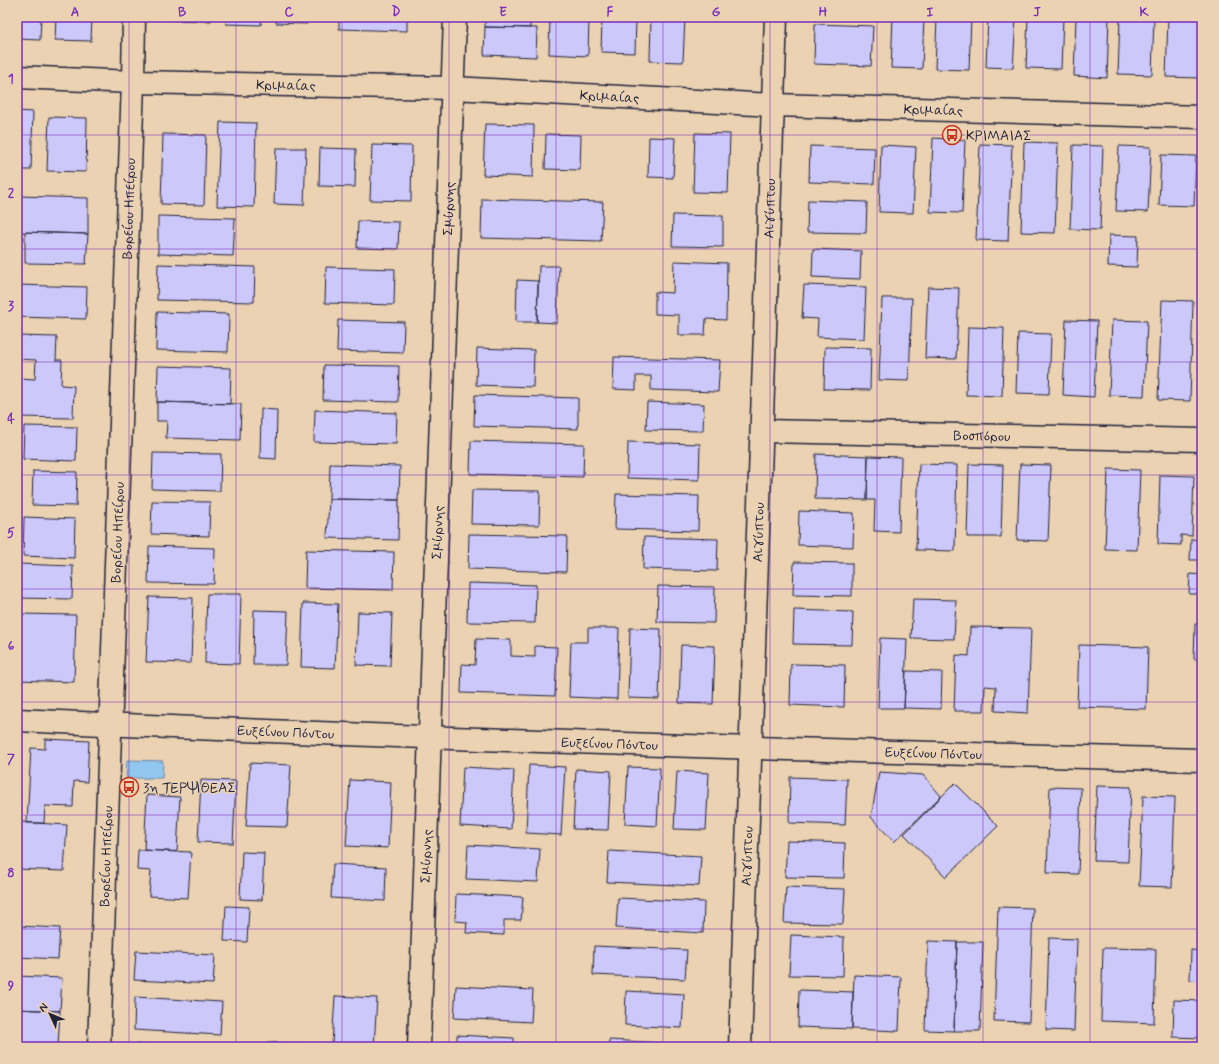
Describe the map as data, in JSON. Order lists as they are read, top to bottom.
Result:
{
  "streets": {
    "street": [
      "Κριμαίας",
      "Βορείου Ηπείρου",
      "Σμύρνης",
      "Αιγύπτου",
      "Βοσπόρου",
      "Ευξείνου Πόντου"
    ]
  },
  "crossings": [
    ["Κριμαίας", "Βορείου Ηπείρου"],
    ["Κριμαίας", "Σμύρνης"],
    ["Κριμαίας", "Αιγύπτου"],
    ["Βορείου Ηπείρου", "Ευξείνου Πόντου"],
    ["Σμύρνης", "Ευξείνου Πόντου"],
    ["Αιγύπτου", "Βοσπόρου"],
    ["Αιγύπτου", "Ευξείνου Πόντου"]
  ],
  "places": {
    "bus stop": ["ΚΡΙΜΑΙΑΣ", "3η ΤΕΡΨΙΘΕΑΣ"]
  },
  "north": "top left",
  "grid": {
    "columns": [
      "A",
      "B",
      "C",
      "D",
      "E",
      "F",
      "G",
      "H",
      "I",
      "J",
      "K"
    ],
    "rows": [
      "1",
      "2",
      "3",
      "4",
      "5",
      "6",
      "7",
      "8",
      "9"
    ]
  }
}
